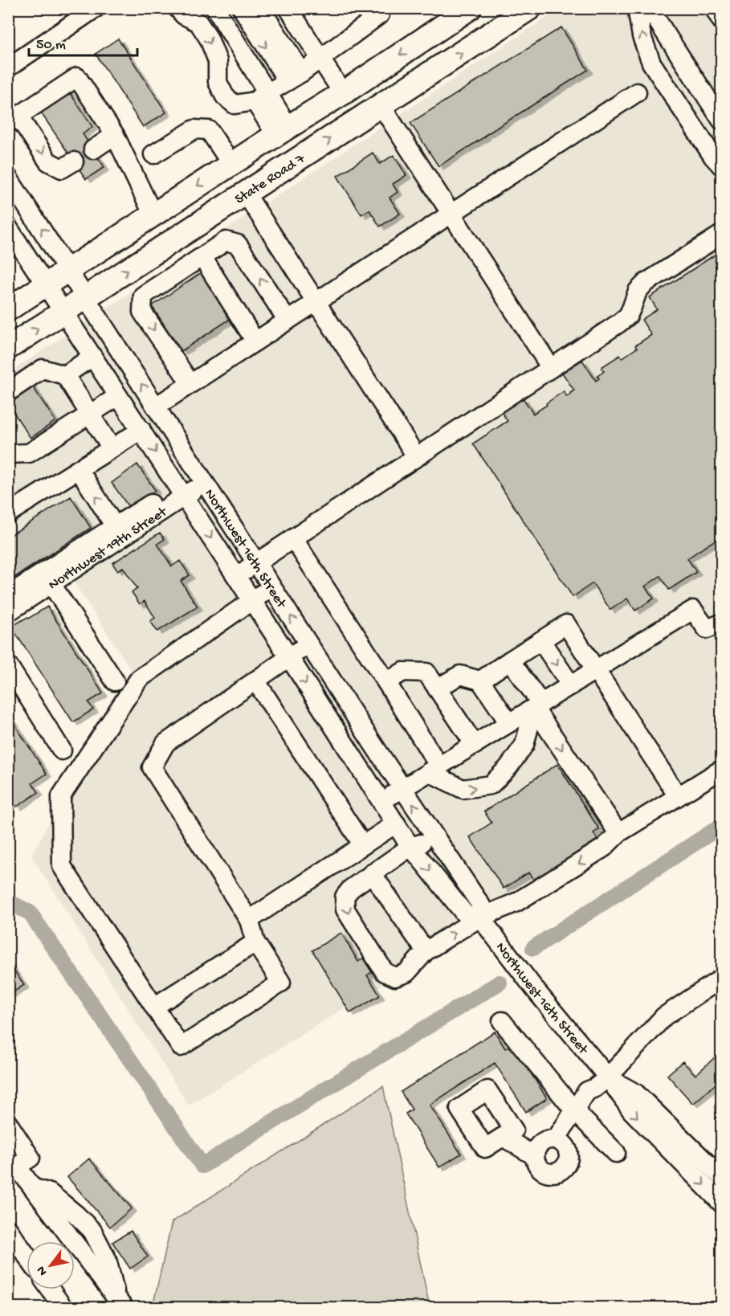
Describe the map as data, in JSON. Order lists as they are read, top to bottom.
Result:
{
  "streets": {
    "main road": ["State Road 7"],
    "street": ["Northwest 19th Street", "Northwest 16th Street"]
  },
  "crossings": [
    ["State Road 7", "Northwest 16th Street"],
    ["Northwest 19th Street", "Northwest 16th Street"]
  ],
  "scale_bar": "50 m",
  "north": "bottom left"
}
